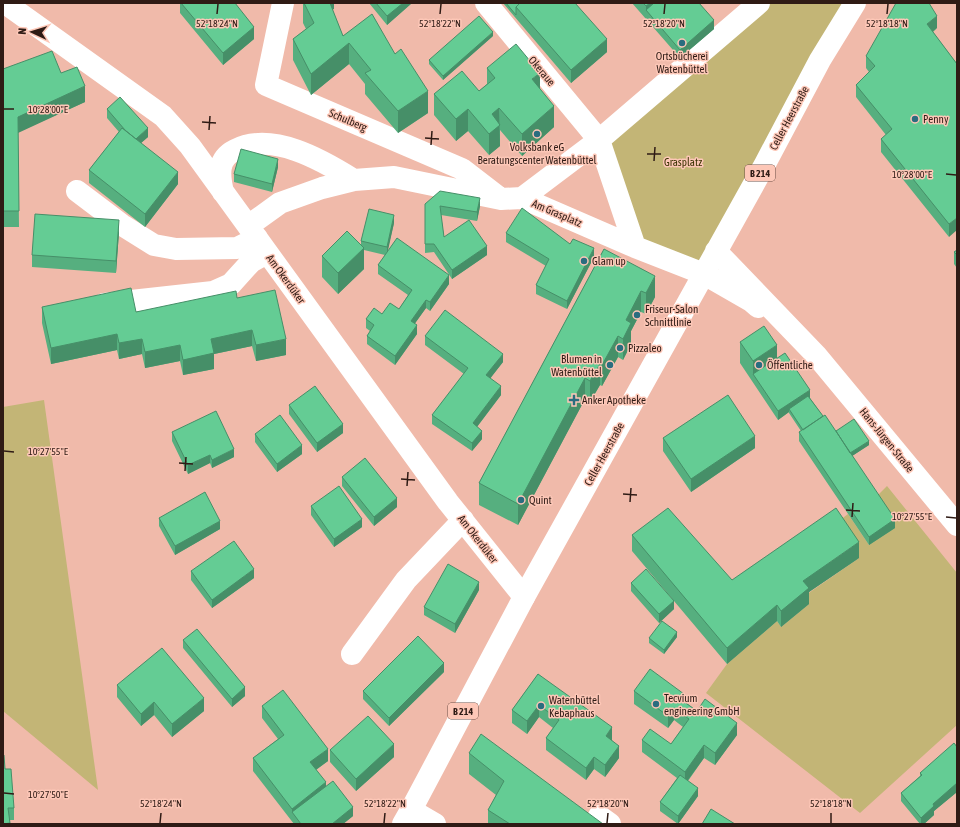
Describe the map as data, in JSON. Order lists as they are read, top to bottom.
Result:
{
  "streets": {
    "street": [
      "Okeraue",
      "Celler Heerstraße",
      "Schulberg",
      "B 214",
      "Am Grasplatz",
      "Am Okerdüker",
      "Hans-Jürgen-Straße"
    ]
  },
  "crossings": [
    ["Okeraue", "Am Grasplatz"],
    ["Celler Heerstraße", "Am Grasplatz"],
    ["Celler Heerstraße", "Am Okerdüker"],
    ["Celler Heerstraße", "Hans-Jürgen-Straße"],
    ["Schulberg", "Am Grasplatz"],
    ["Am Grasplatz", "Hans-Jürgen-Straße"]
  ],
  "parks": ["Grasplatz"],
  "places": {
    "other": [
      "Ortsbücherei Watenbüttel",
      "Penny",
      "Volksbank eG Beratungscenter Watenbüttel",
      "Glam up",
      "Friseur-Salon Schnittlinie",
      "Pizzaleo",
      "Blumen in Watenbüttel",
      "Öffentliche",
      "Quint",
      "Tecvium engineering GmbH",
      "Watenbüttel Kebaphaus"
    ],
    "health": ["Anker Apotheke"]
  },
  "north": "left",
  "coordinates": [
    "52°18'24\"N",
    "52°18'22\"N",
    "52°18'20\"N",
    "52°18'18\"N",
    "10°28'00\"E",
    "10°27'55\"E",
    "10°27'50\"E"
  ]
}
